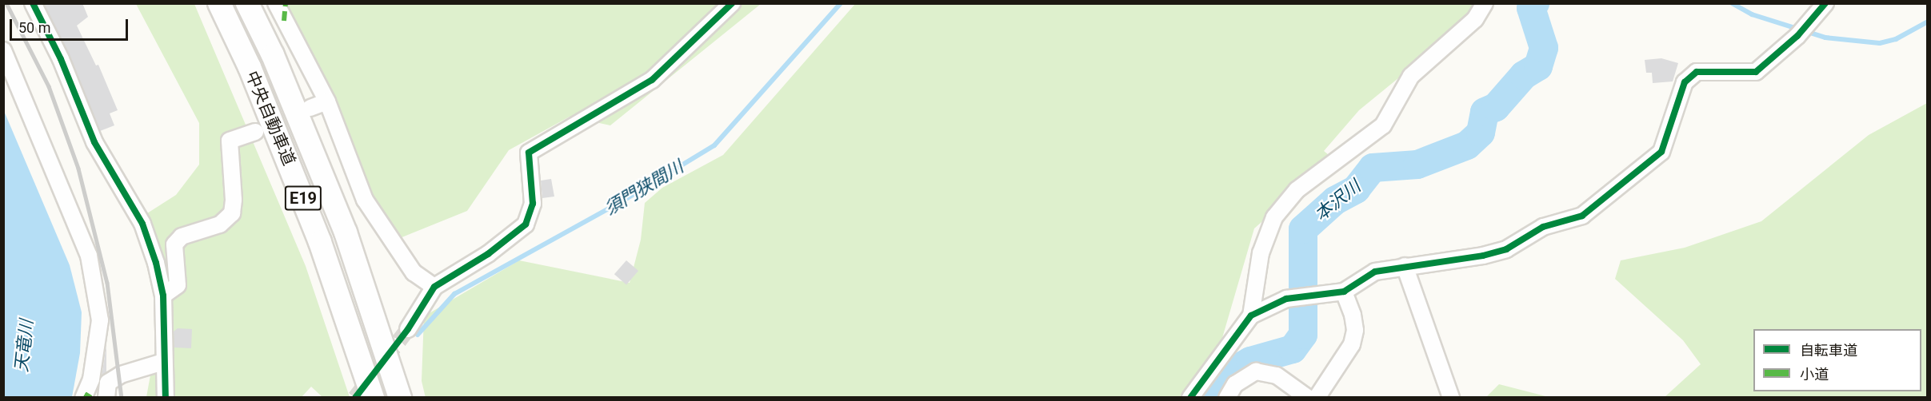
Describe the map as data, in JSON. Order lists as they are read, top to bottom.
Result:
{
  "streets": {
    "highway": ["中央自動車道", "E19"]
  },
  "water": ["須門狭間川", "本沢川", "天竜川"],
  "legend": ["自転車道", "小道"],
  "scale_bar": "50 m"
}
